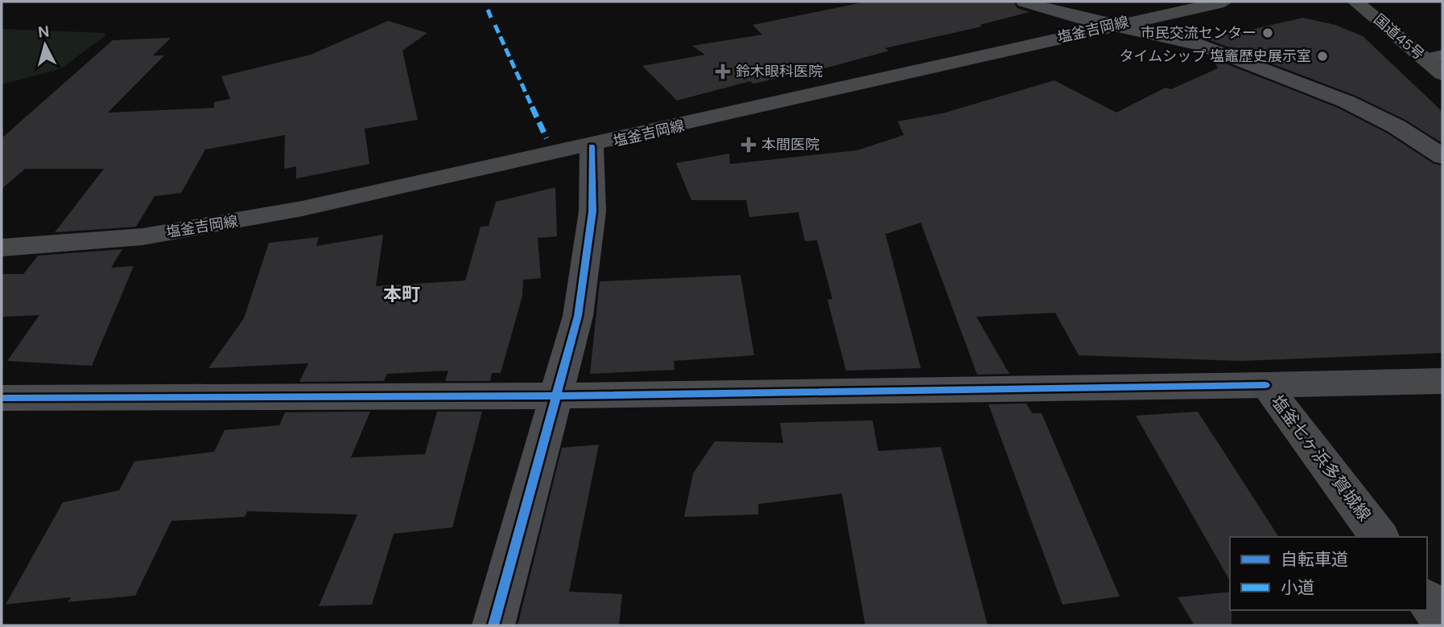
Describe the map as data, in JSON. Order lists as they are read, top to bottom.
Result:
{
  "streets": {
    "highway": ["国道45号"],
    "main road": ["塩釜吉岡線", "塩釜七ヶ浜多賀城線"]
  },
  "districts": ["本町"],
  "places": {
    "other": ["市民交流センター", "タイムシップ 塩竈歴史展示室"],
    "health": ["鈴木眼科医院", "本間医院"]
  },
  "legend": ["自転車道", "小道"],
  "north": "top"
}
